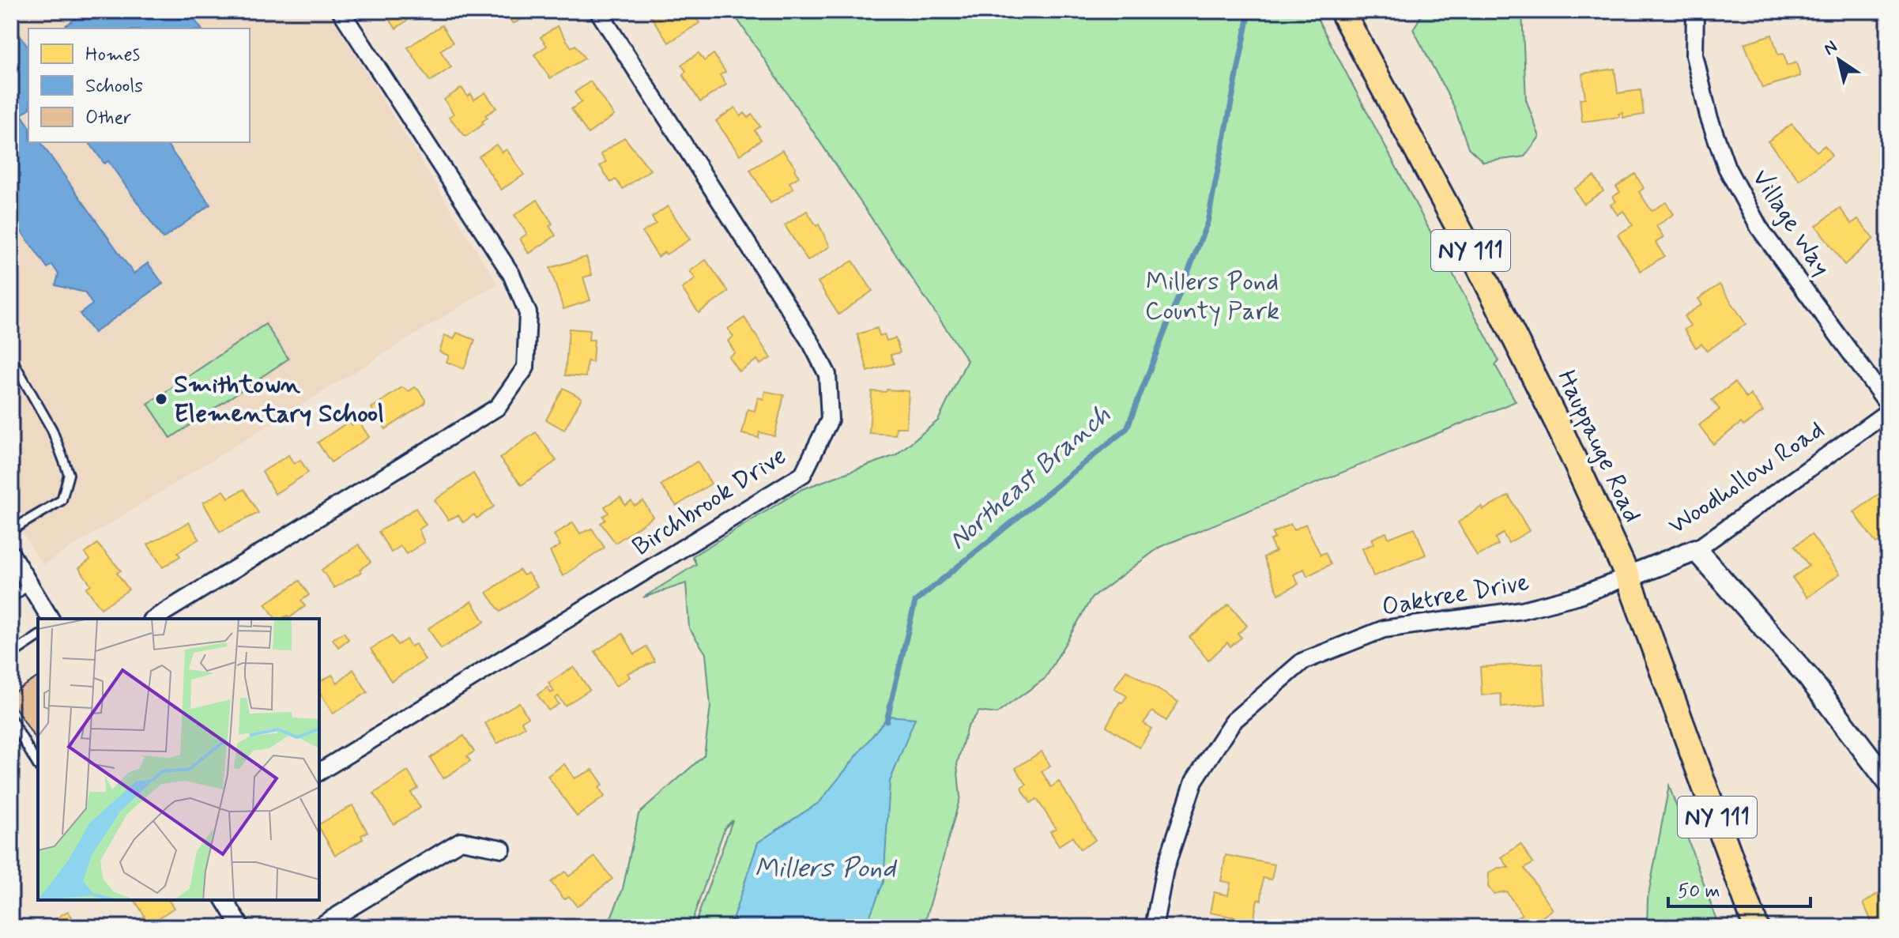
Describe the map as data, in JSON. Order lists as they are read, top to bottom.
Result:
{
  "streets": {
    "main road": ["NY 111", "Hauppauge Road"],
    "street": [
      "Village Way",
      "Woodhollow Road",
      "Birchbrook Drive",
      "Oaktree Drive"
    ]
  },
  "crossings": [
    ["Hauppauge Road", "Woodhollow Road"],
    ["Hauppauge Road", "Oaktree Drive"],
    ["Woodhollow Road", "Oaktree Drive"]
  ],
  "water": ["Northeast Branch", "Millers Pond"],
  "parks": ["Millers Pond County Park"],
  "places": ["Smithtown Elementary School"],
  "legend": ["Homes", "Schools", "Other"],
  "scale_bar": "50 m",
  "north": "top left"
}
